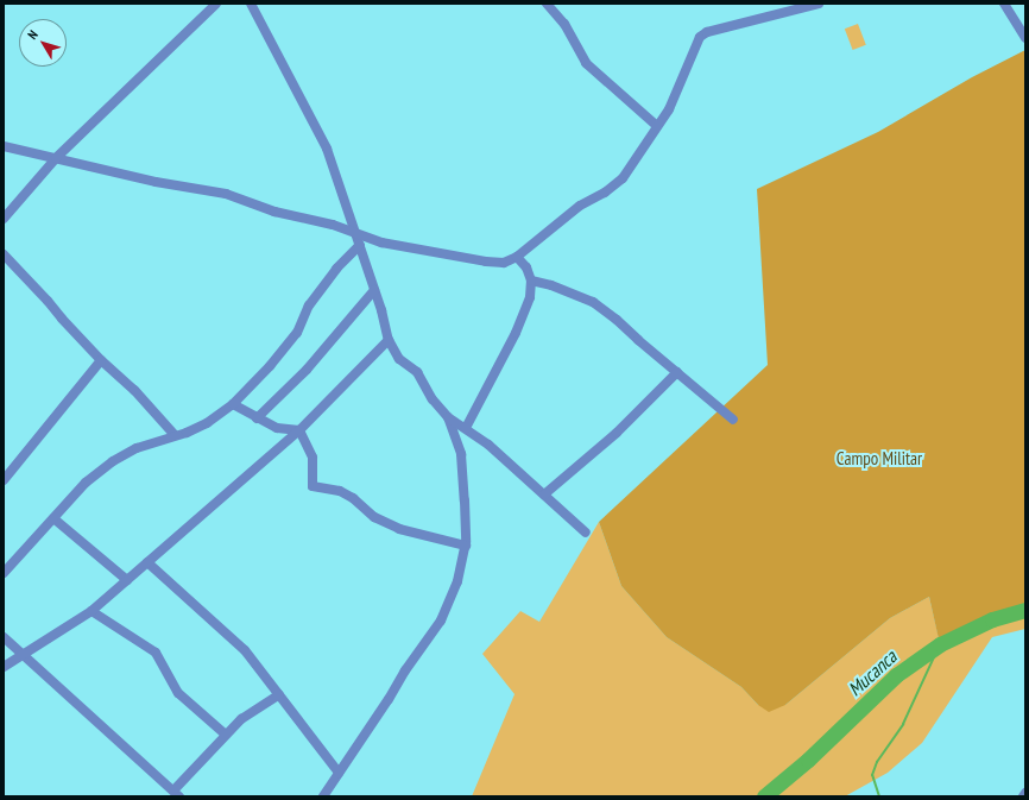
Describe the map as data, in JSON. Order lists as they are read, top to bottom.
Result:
{
  "water": ["Mucanca"],
  "parks": ["Campo Militar"],
  "north": "top left"
}
